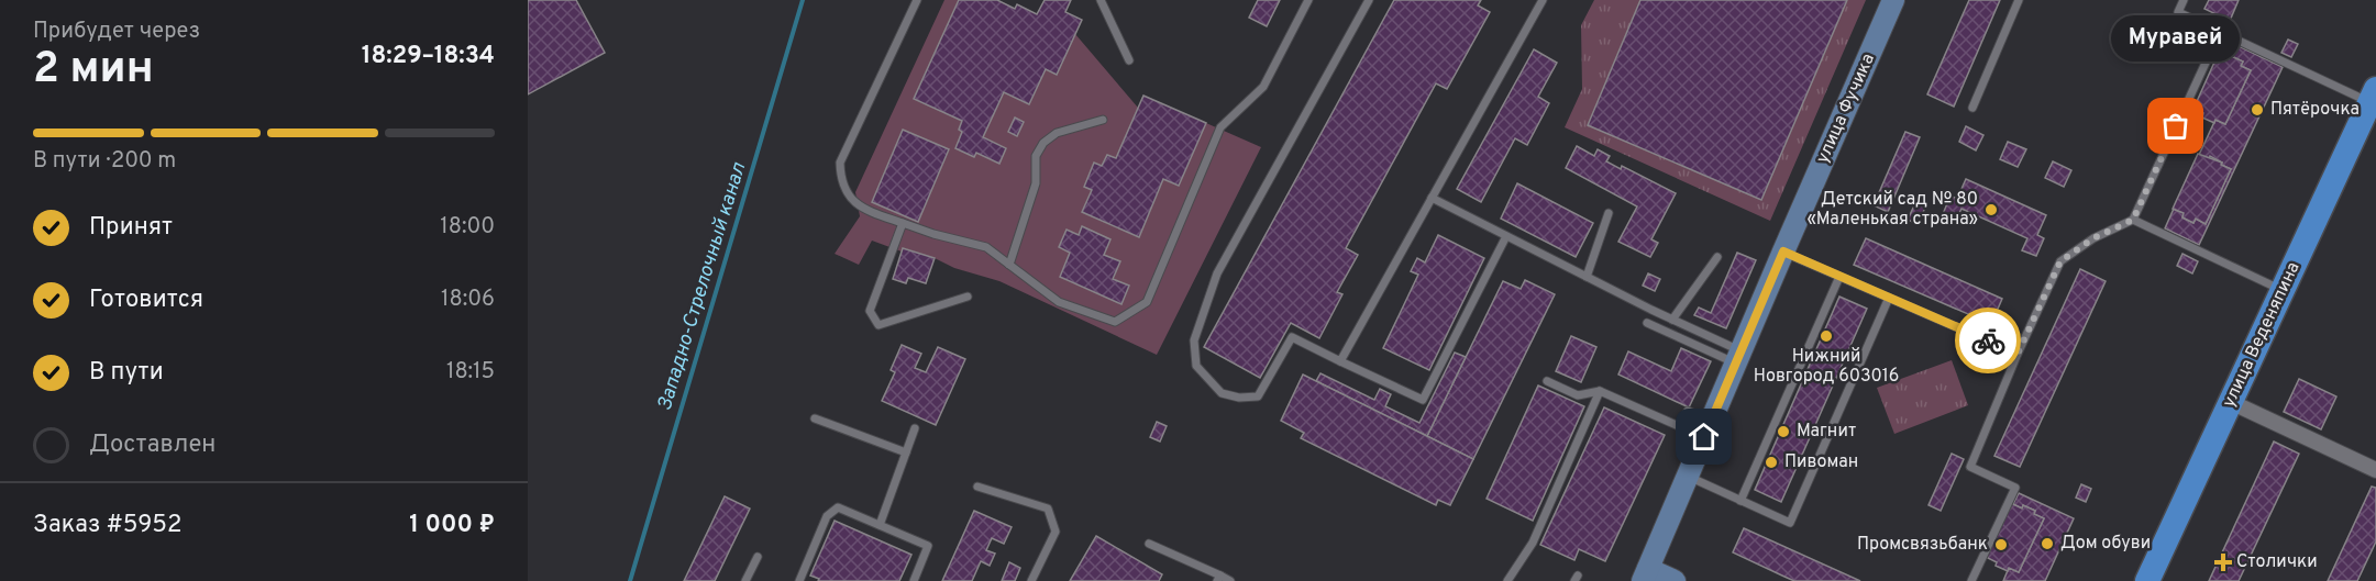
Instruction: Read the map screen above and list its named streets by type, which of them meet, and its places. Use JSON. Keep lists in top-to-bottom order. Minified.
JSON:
{"streets":{"main road":["улица Веденяпина"],"street":["улица Фучика"]},"water":["Западно-Стрелочный канал"],"places":{"other":["Пятёрочка","Муравей","Детский сад № 80 «Маленькая страна»","Нижний Новгород 603016","Магнит","Пивоман","Дом обуви","Промсвязьбанк"],"health":["Столички"]},"page":{"heading":["2 мин","Прибудет через","18:29–18:34"],"panel":["Заказ #5952","1 000 ₽"],"bubble":"Муравей","bar":"В пути · 200 m","list":[["Принят","18:00"],["Готовится","18:06"],["В пути","18:15"],"Доставлен"]}}
